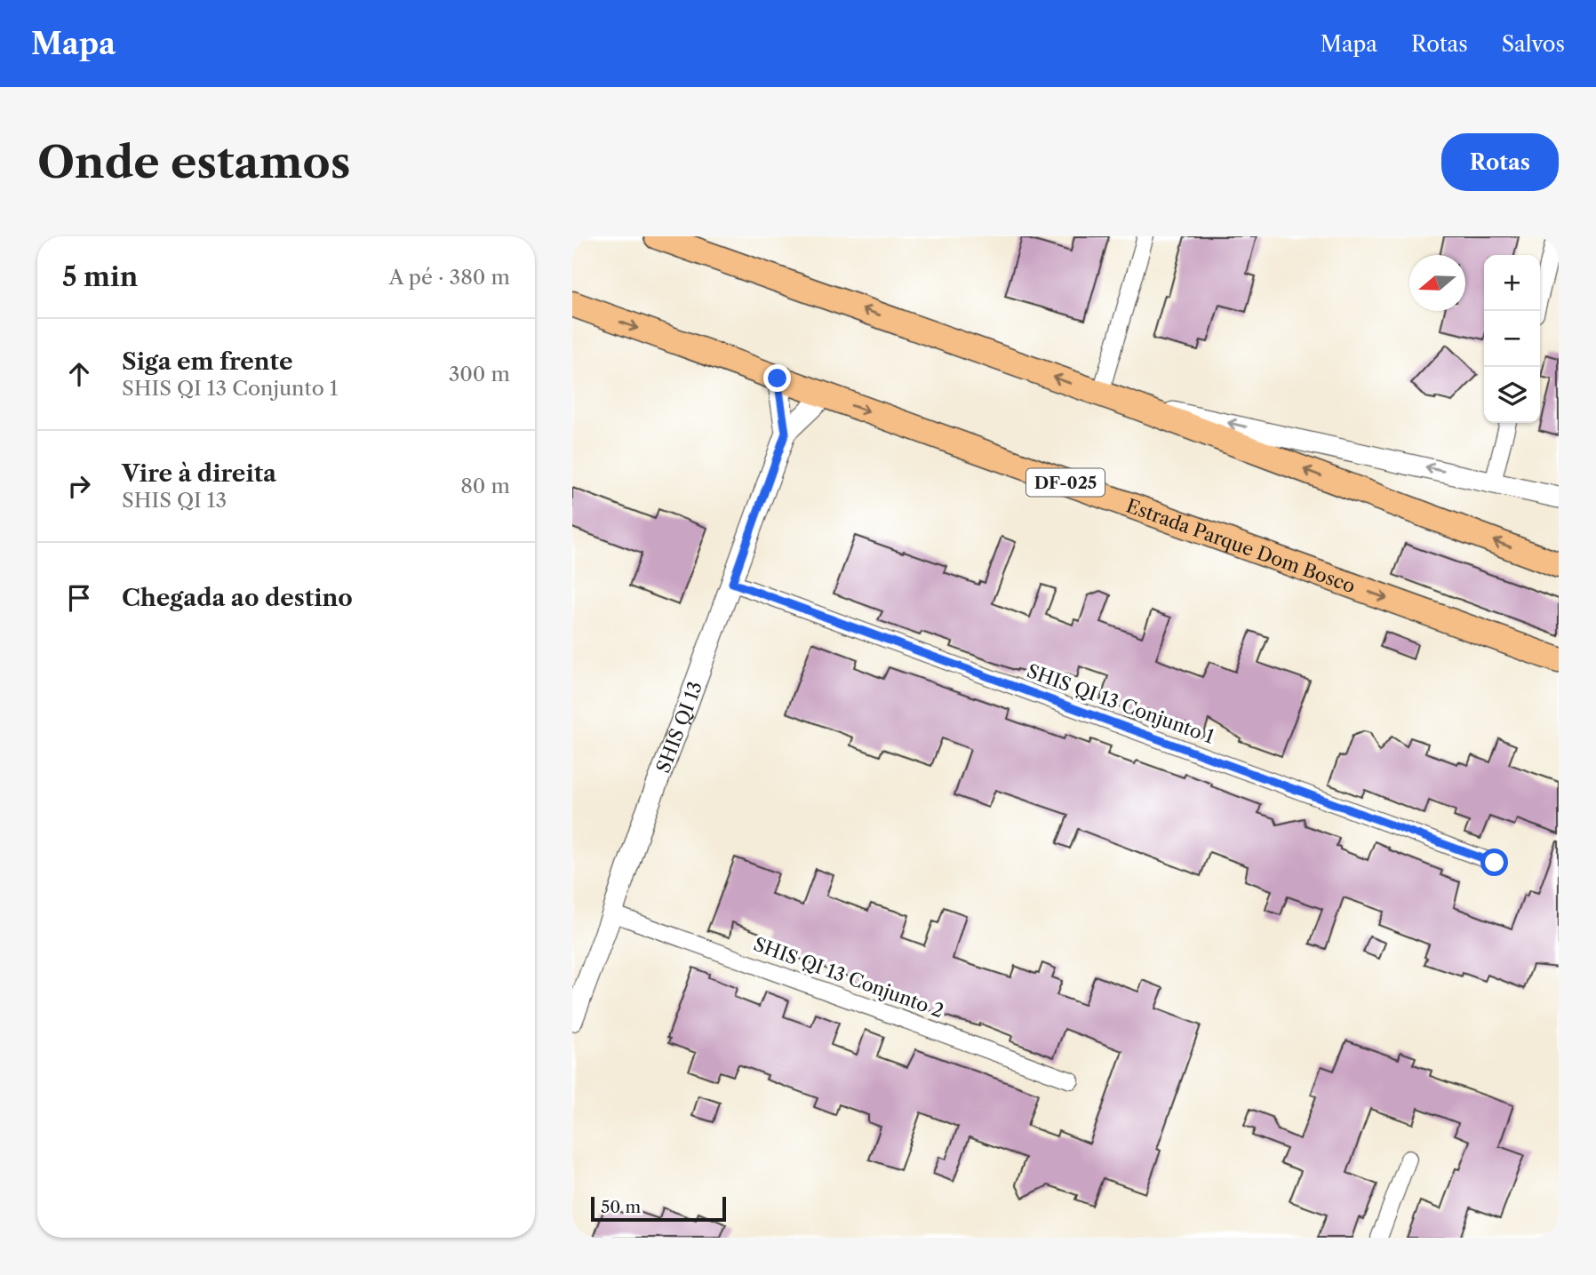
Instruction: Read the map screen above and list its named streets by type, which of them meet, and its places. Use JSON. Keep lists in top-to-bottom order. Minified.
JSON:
{"streets":{"main road":["DF-025","Estrada Parque Dom Bosco"],"street":["SHIS QI 13 Conjunto 1","SHIS QI 13","SHIS QI 13 Conjunto 2"]},"crossings":[["Estrada Parque Dom Bosco","SHIS QI 13"],["SHIS QI 13 Conjunto 1","SHIS QI 13"],["SHIS QI 13","SHIS QI 13 Conjunto 2"]],"scale_bar":"50 m","north":"left","page":{"header":"Mapa","nav":["Mapa","Rotas","Salvos"],"buttons":"Rotas","title":"Onde estamos","heading":["5 min","A pé · 380 m"],"map_buttons":["+","−"],"list":[["Siga em frente","SHIS QI 13 Conjunto 1","300 m"],["Vire à direita","SHIS QI 13","80 m"],"Chegada ao destino"],"scale":"50 m"}}
